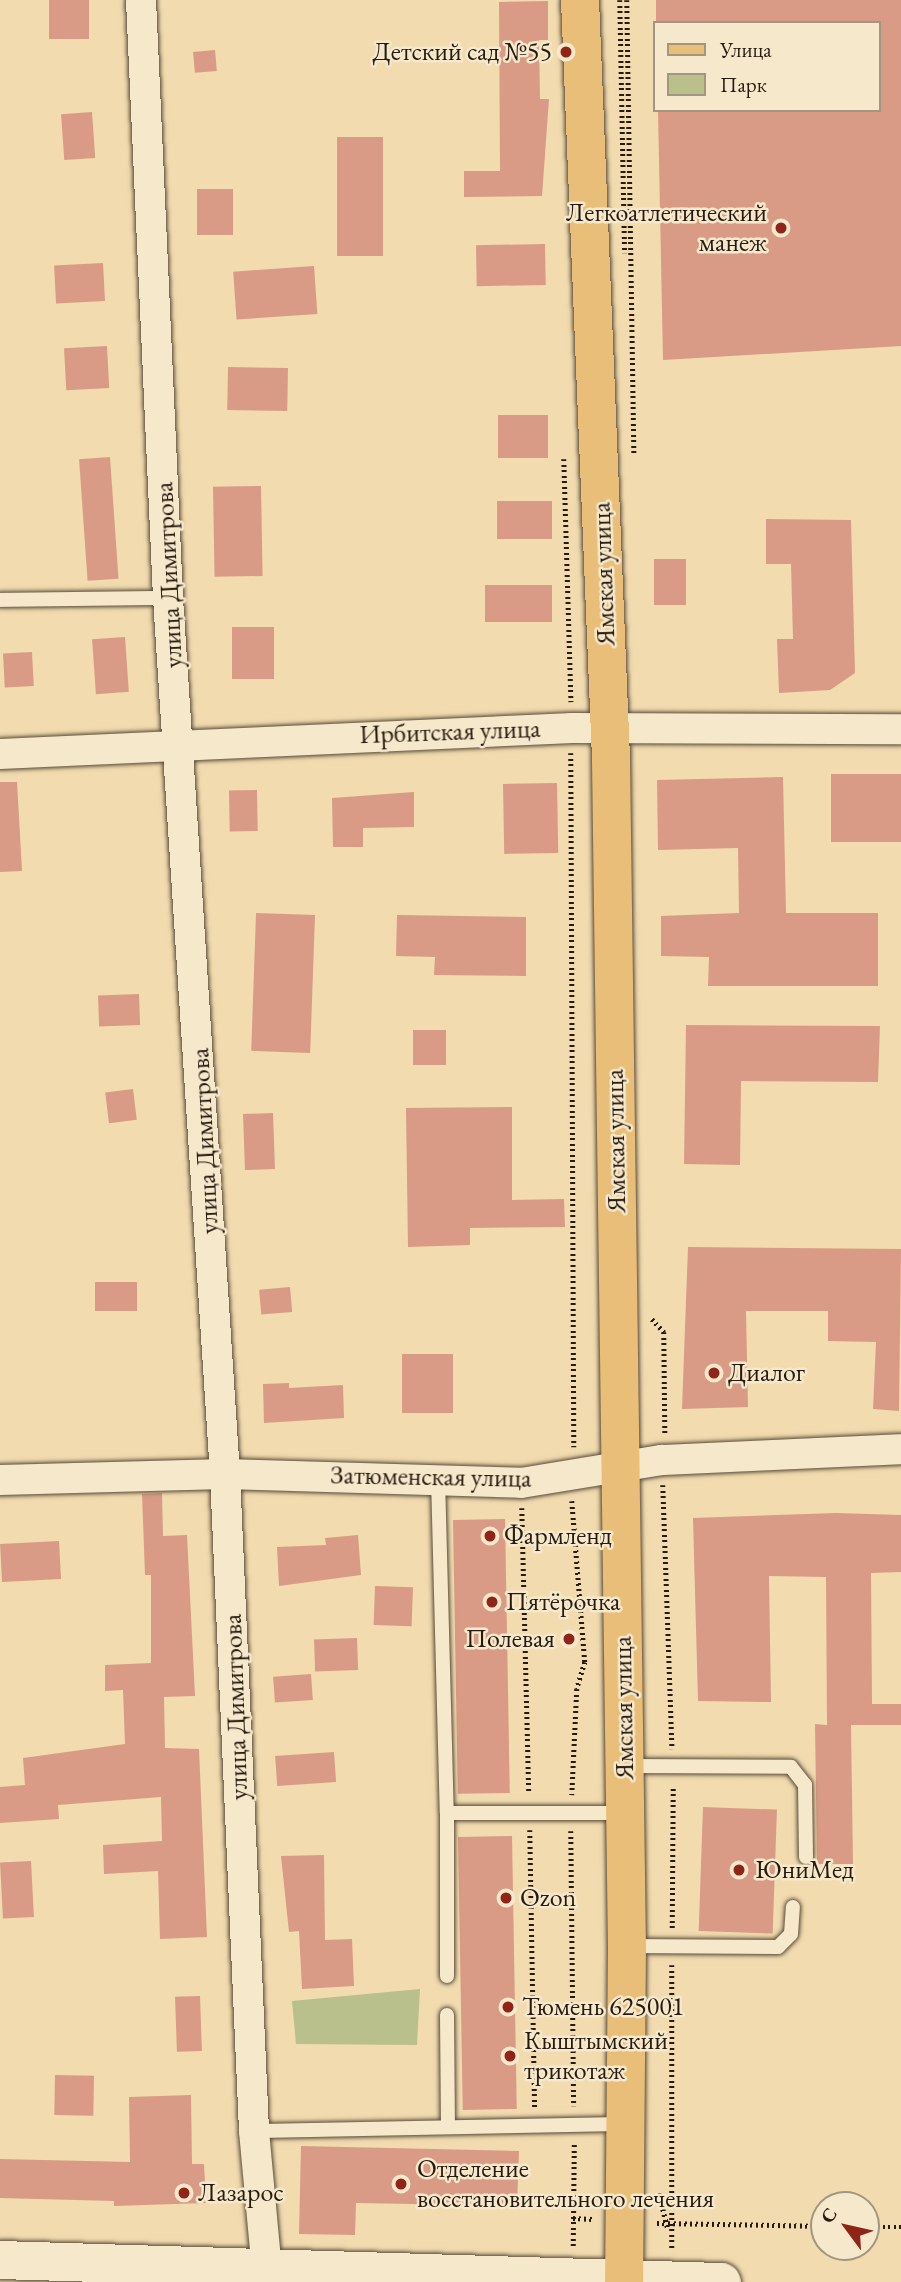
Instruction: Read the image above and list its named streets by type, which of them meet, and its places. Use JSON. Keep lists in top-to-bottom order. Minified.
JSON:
{"streets":{"main road":["Ямская улица"],"street":["улица Димитрова","Ирбитская улица","Затюменская улица"]},"crossings":[["Ямская улица","Ирбитская улица"],["Ямская улица","Затюменская улица"],["улица Димитрова","Ирбитская улица"],["улица Димитрова","Затюменская улица"]],"places":["Детский сад №55","Легкоатлетический манеж","Диалог","Фармленд","Пятёрочка","Полевая","ЮниМед","Ozon","Тюмень 625001","Кыштымский трикотаж","Отделение восстановительного лечения","Лазарос"],"legend":["Улица","Парк"],"north":"top left"}
